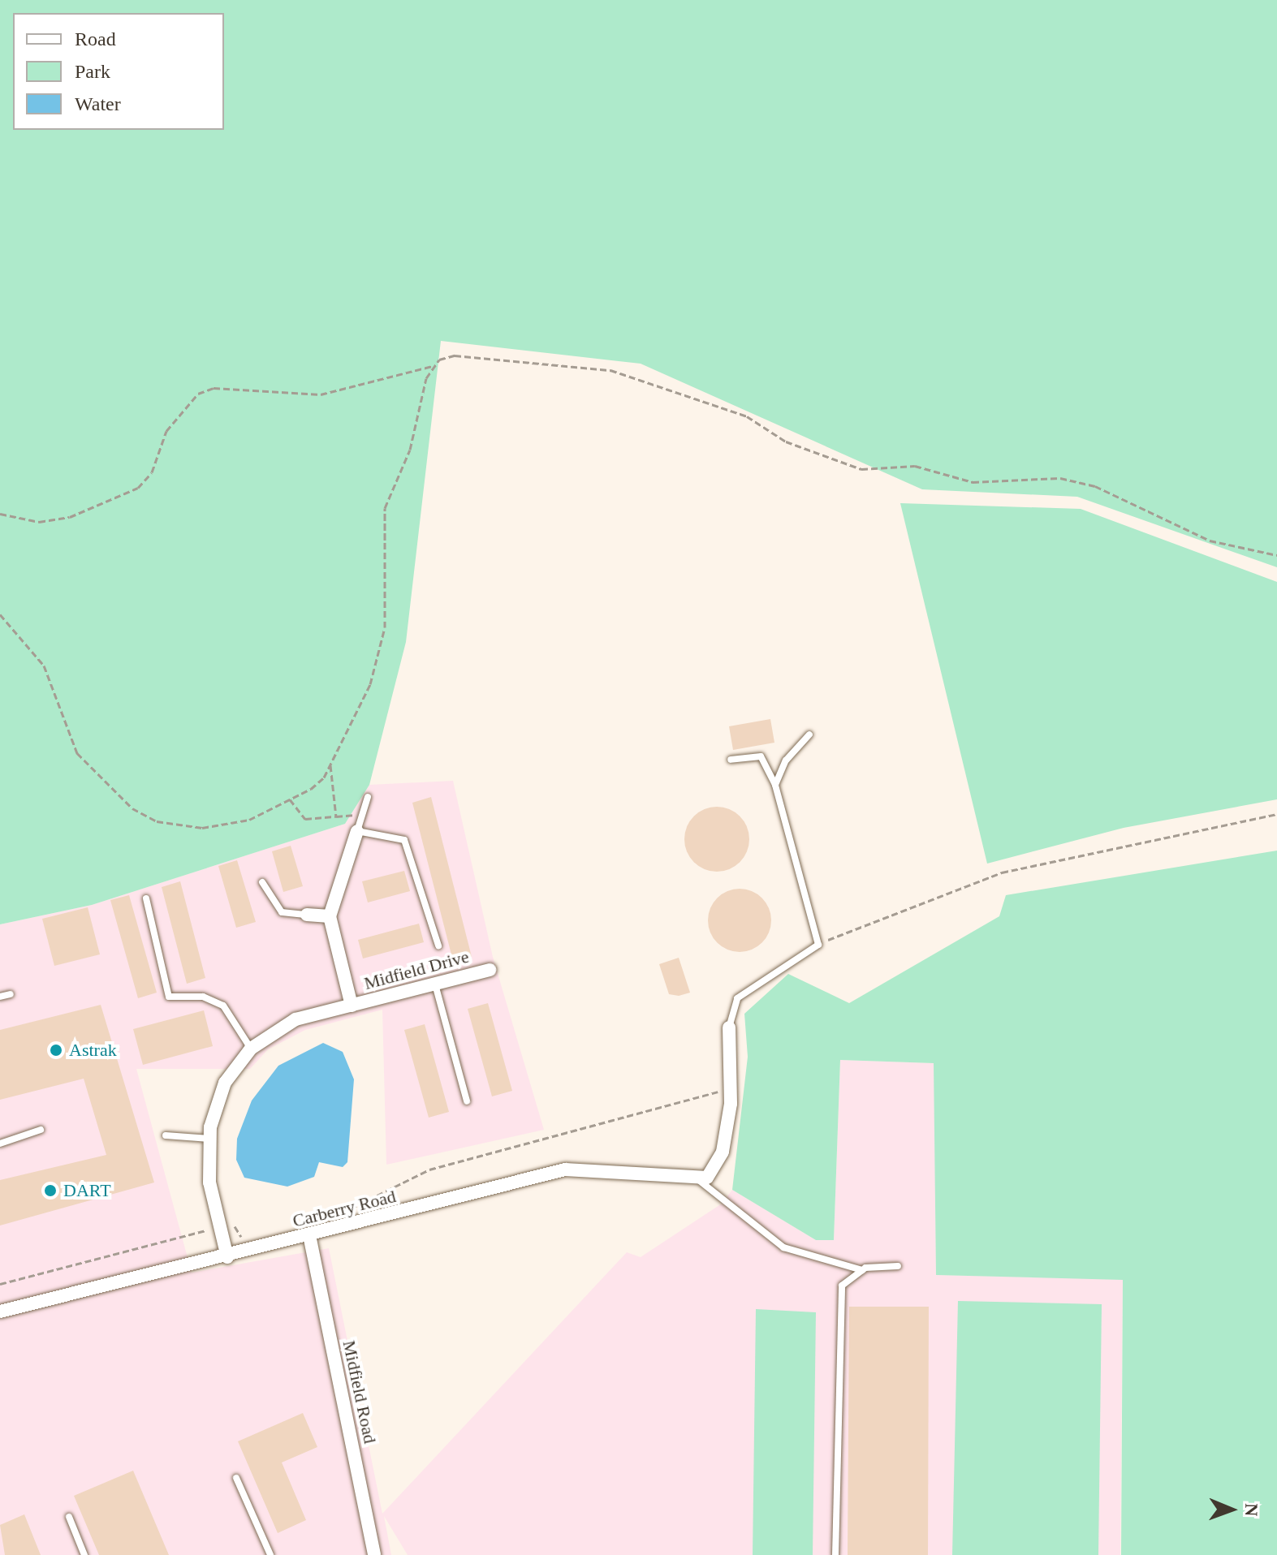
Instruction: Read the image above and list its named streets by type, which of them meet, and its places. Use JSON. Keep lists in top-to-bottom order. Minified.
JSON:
{"streets":{"street":["Midfield Drive","Carberry Road","Midfield Road"]},"crossings":[["Midfield Drive","Carberry Road"],["Carberry Road","Midfield Road"]],"places":["Astrak","DART"],"legend":["Road","Park","Water"],"north":"right"}
